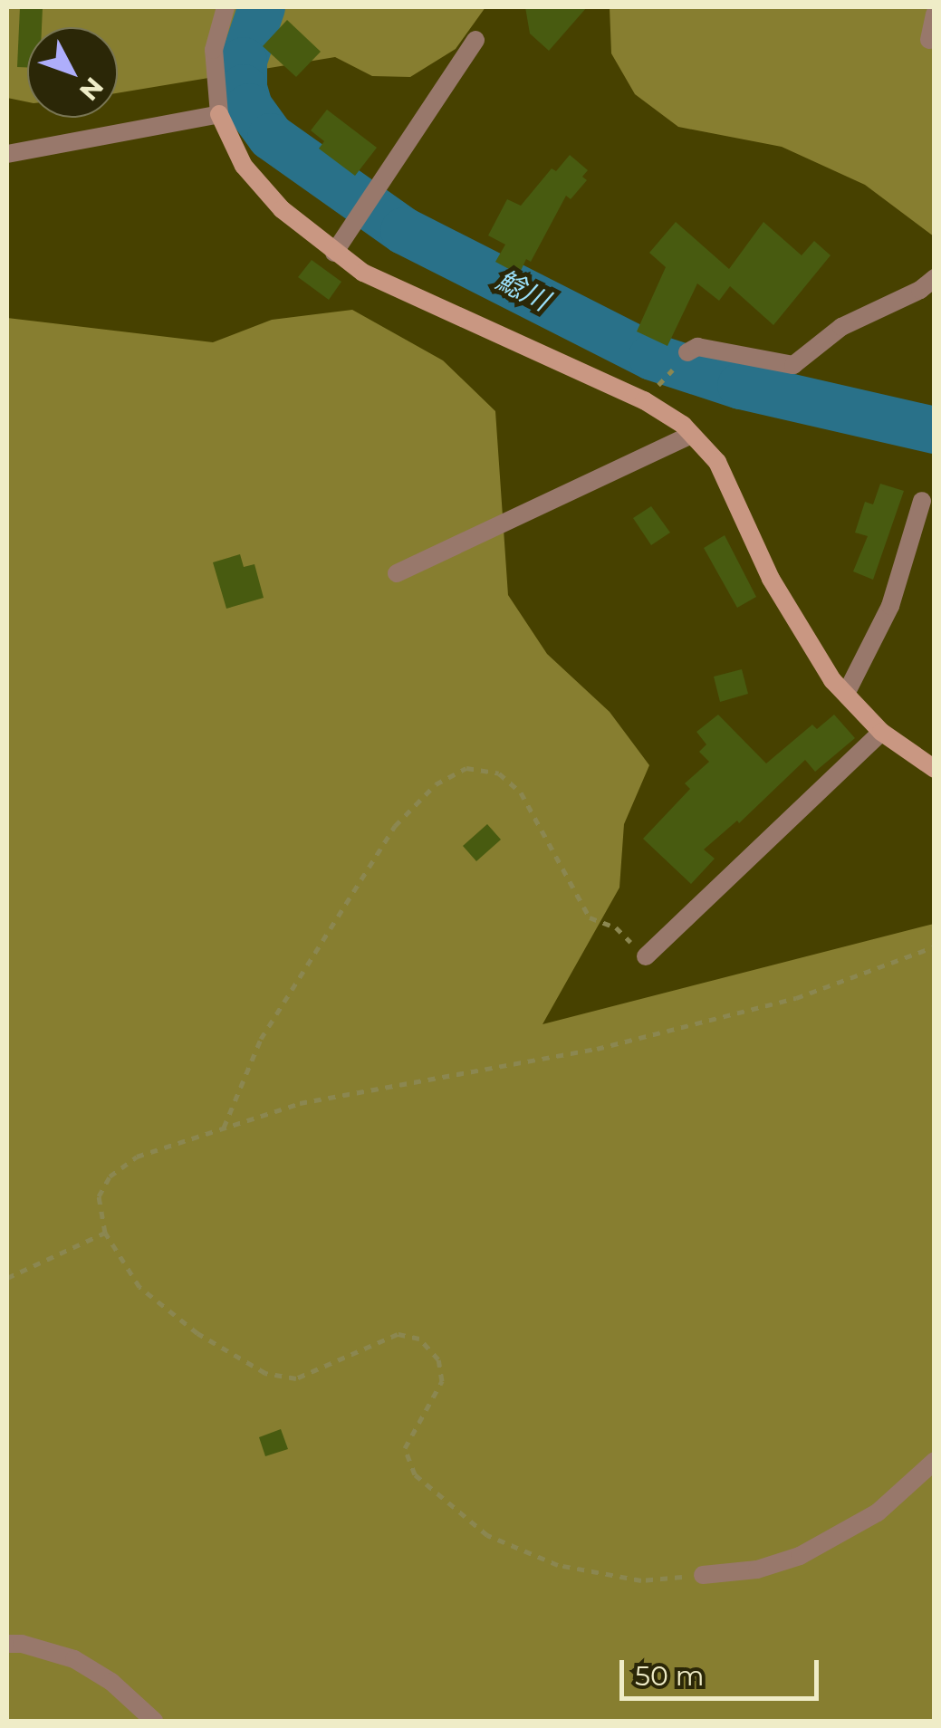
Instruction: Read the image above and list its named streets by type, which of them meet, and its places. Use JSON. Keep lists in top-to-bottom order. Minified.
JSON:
{"water":["鯰川"],"scale_bar":"50 m","north":"bottom right"}
